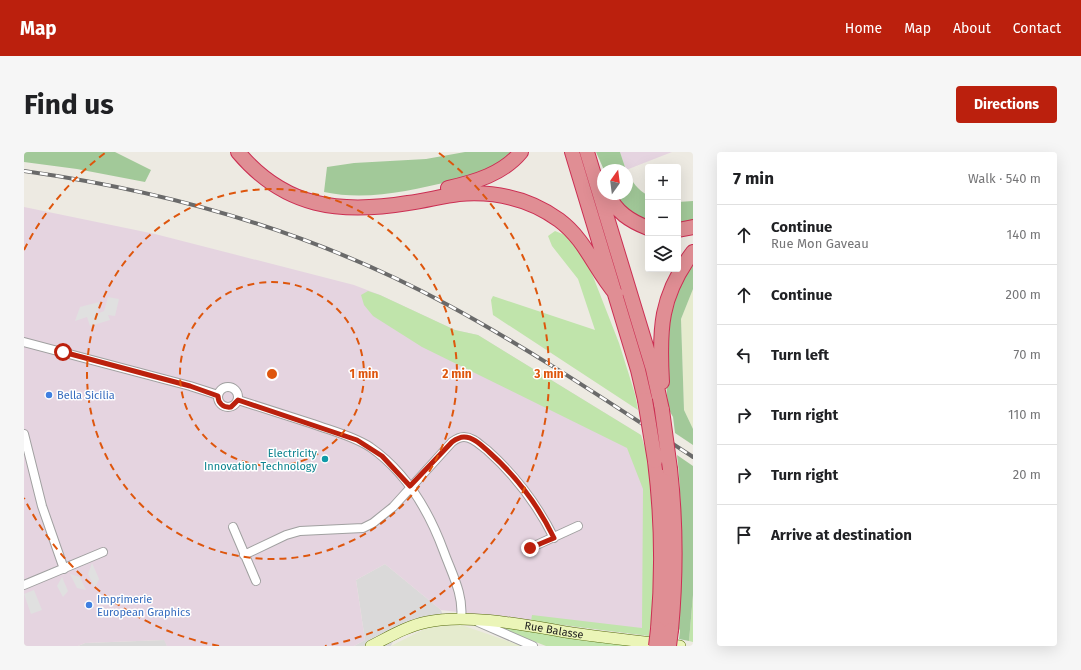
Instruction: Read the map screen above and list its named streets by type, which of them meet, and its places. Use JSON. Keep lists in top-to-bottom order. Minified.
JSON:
{"streets":{"street":["Rue Balasse"]},"places":["Bella Sicilia","Electricity Innovation Technology","Imprimerie European Graphics"],"north":"top","page":{"header":"Map","nav":["Home","Map","About","Contact"],"buttons":"Directions","title":"Find us","heading":["7 min","Walk · 540 m"],"map_buttons":["+","−"],"list":[["Continue","Rue Mon Gaveau","140 m"],["Continue","200 m"],["Turn left","70 m"],["Turn right","110 m"],["Turn right","20 m"],"Arrive at destination"]},"rings":["1 min","2 min","3 min"]}
